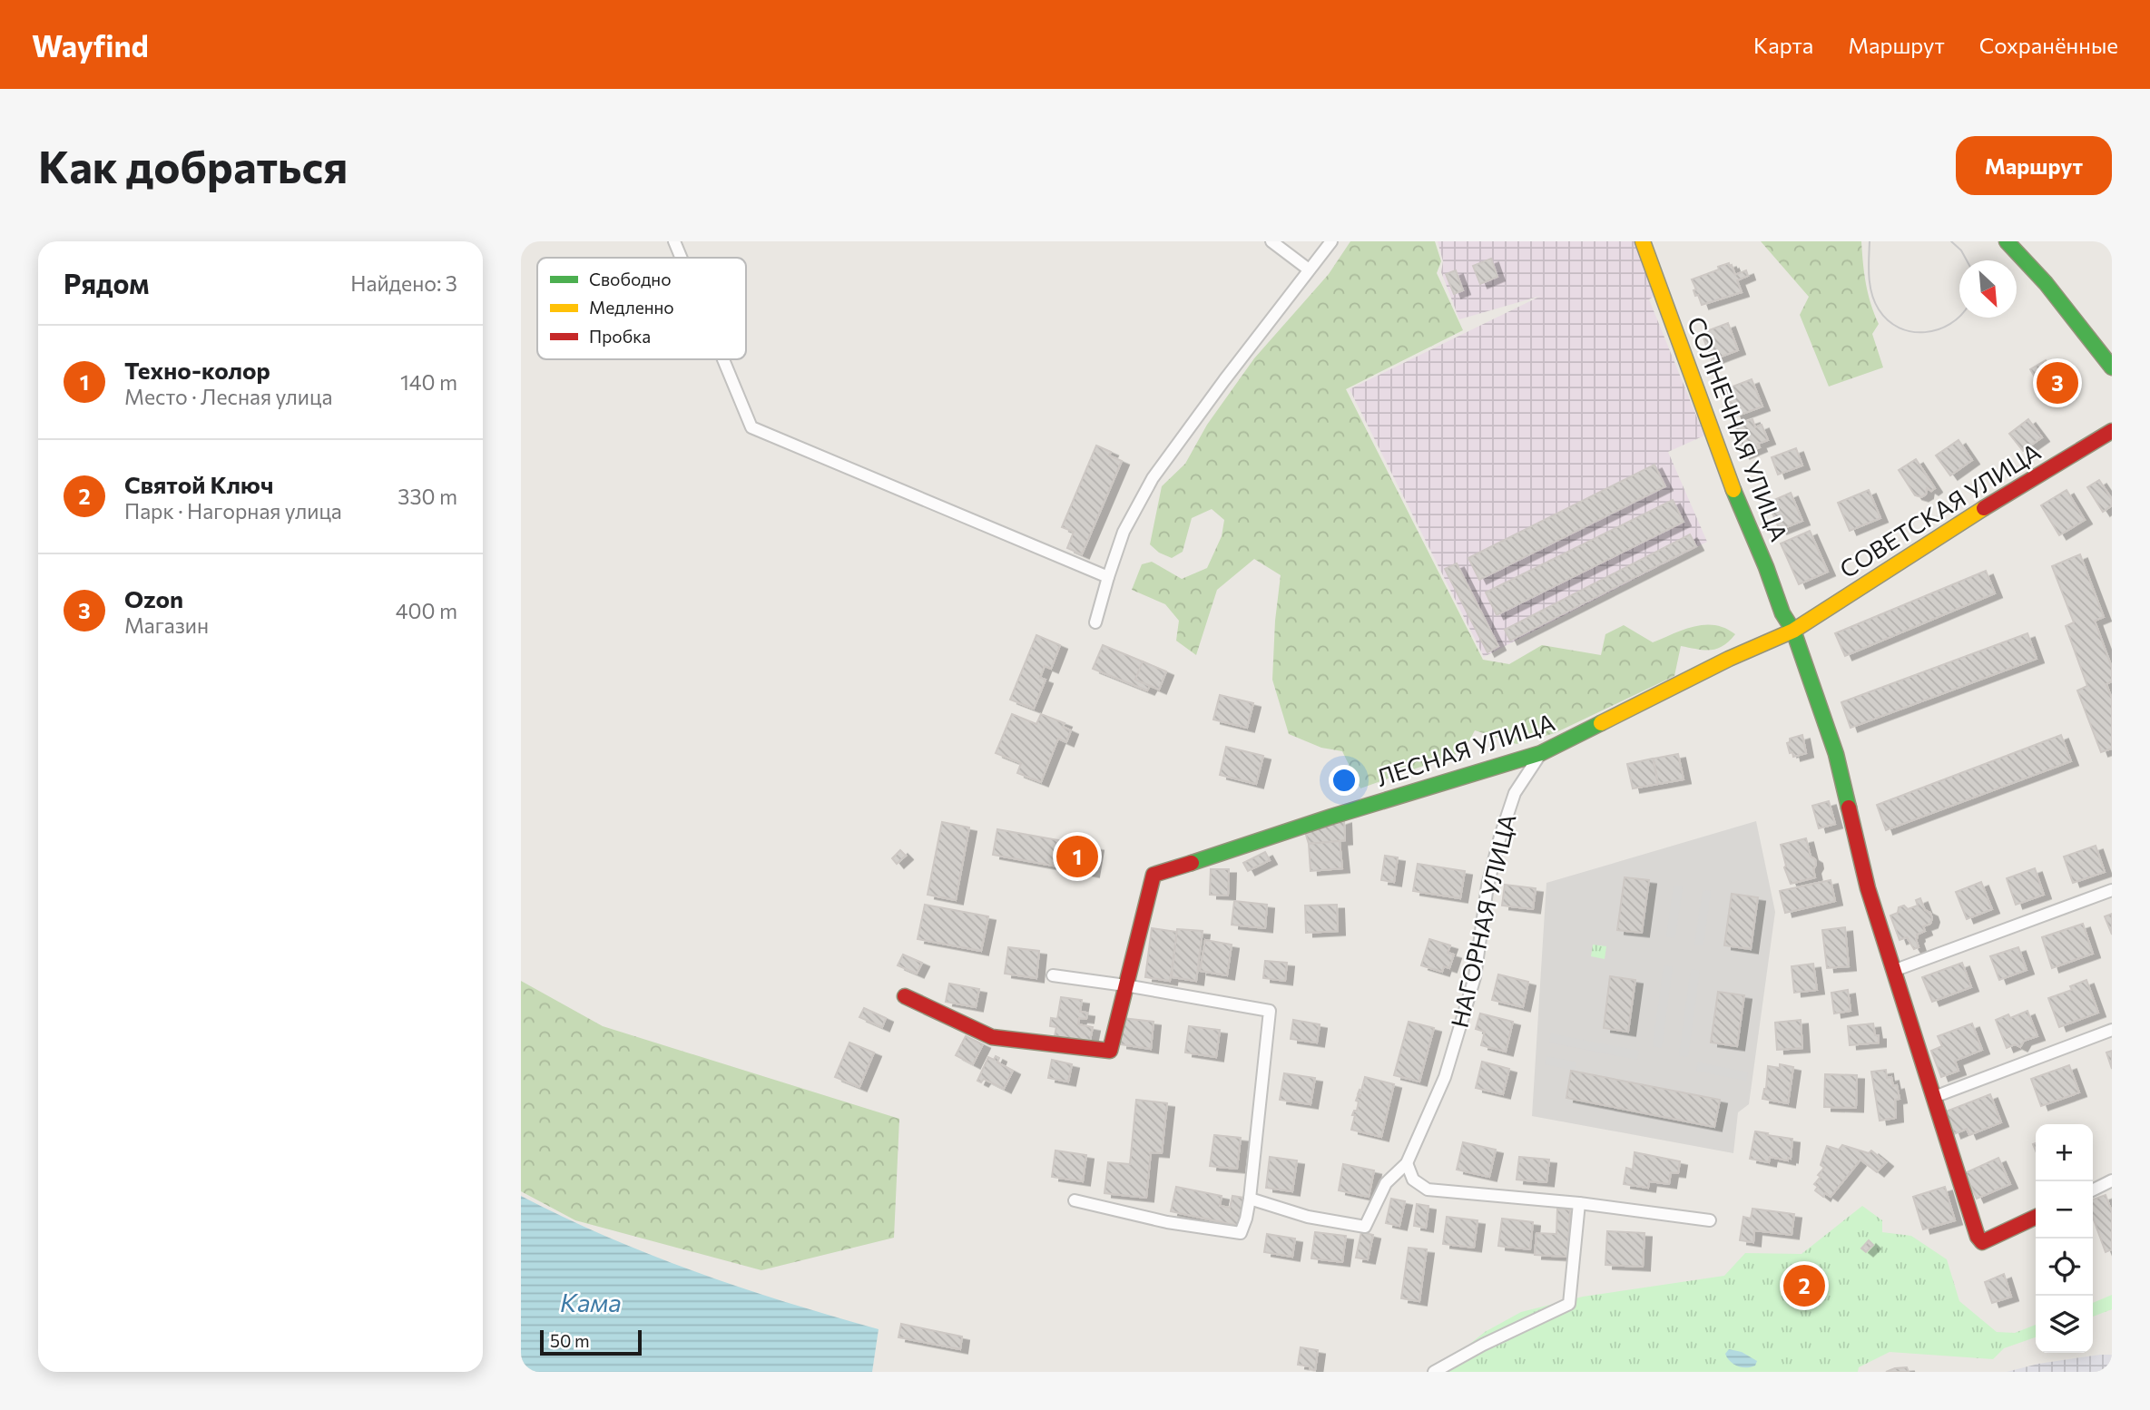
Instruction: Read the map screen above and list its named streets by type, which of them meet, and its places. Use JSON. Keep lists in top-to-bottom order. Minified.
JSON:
{"streets":{"street":["СОЛНЕЧНАЯ УЛИЦА","СОВЕТСКАЯ УЛИЦА","ЛЕСНАЯ УЛИЦА","НАГОРНАЯ УЛИЦА"]},"crossings":[["СОЛНЕЧНАЯ УЛИЦА","СОВЕТСКАЯ УЛИЦА"],["СОЛНЕЧНАЯ УЛИЦА","ЛЕСНАЯ УЛИЦА"],["СОВЕТСКАЯ УЛИЦА","ЛЕСНАЯ УЛИЦА"],["ЛЕСНАЯ УЛИЦА","НАГОРНАЯ УЛИЦА"]],"water":["Кама"],"legend":["Свободно","Медленно","Пробка"],"scale_bar":"50 m","north":"bottom right","page":{"header":"Wayfind","nav":["Карта","Маршрут","Сохранённые"],"buttons":"Маршрут","title":"Как добраться","heading":["Рядом","Найдено: 3"],"list":[{"mark":"1","name":"Техно-колор","note":"Место · Лесная улица","value":"140 m"},{"mark":"2","name":"Святой Ключ","note":"Парк · Нагорная улица","value":"330 m"},{"mark":"3","name":"Ozon","note":"Магазин","value":"400 m"}],"pins":["3","1","2"],"map_buttons":["+","−"],"scale":"50 m"}}
